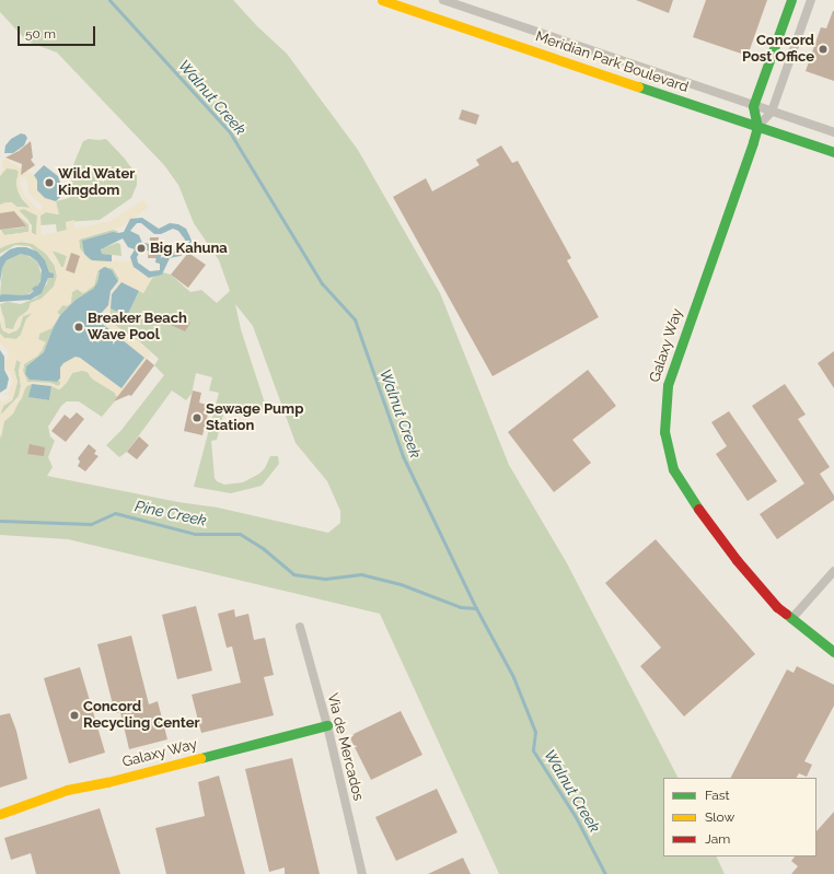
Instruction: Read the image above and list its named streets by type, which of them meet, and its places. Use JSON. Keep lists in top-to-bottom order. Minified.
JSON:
{"streets":{"street":["Meridian Park Boulevard","Galaxy Way","Via de Mercados"]},"crossings":[["Meridian Park Boulevard","Galaxy Way"],["Galaxy Way","Via de Mercados"]],"water":["Walnut Creek","Pine Creek"],"places":["Concord Post Office","Wild Water Kingdom","Big Kahuna","Breaker Beach Wave Pool","Sewage Pump Station","Concord Recycling Center"],"legend":["Fast","Slow","Jam"],"scale_bar":"50 m"}
